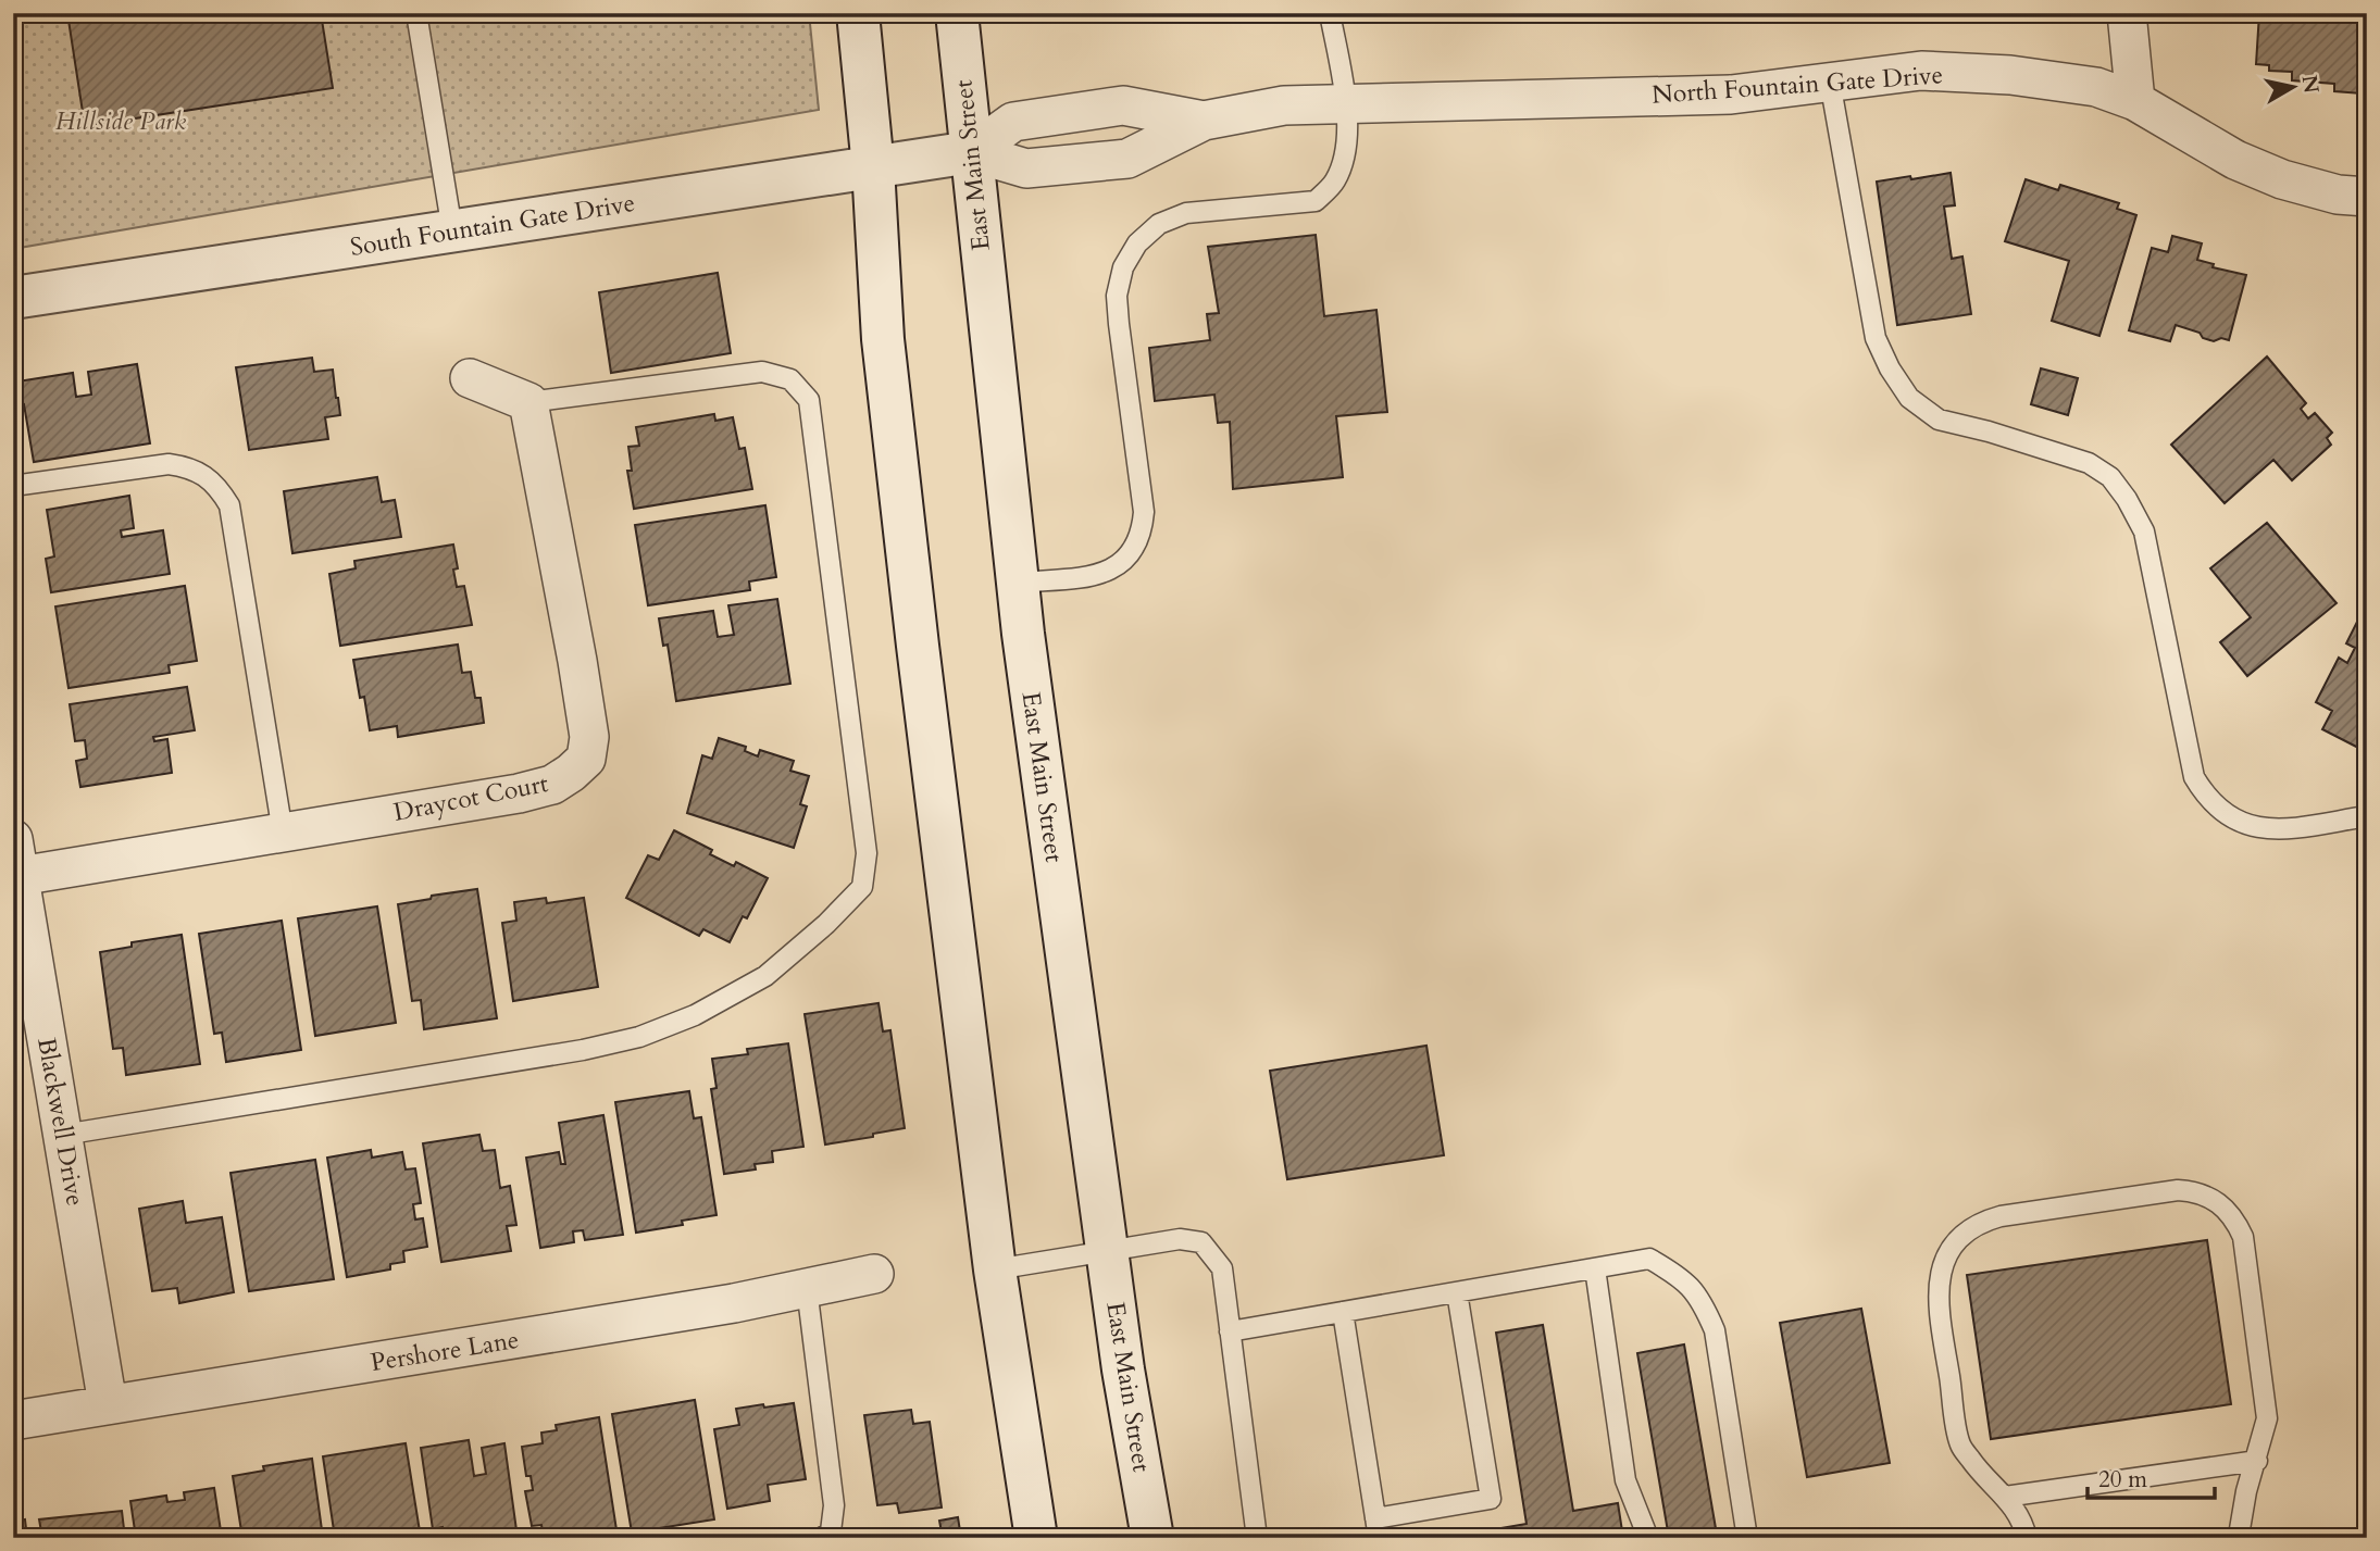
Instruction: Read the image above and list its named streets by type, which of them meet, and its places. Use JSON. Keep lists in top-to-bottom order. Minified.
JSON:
{"streets":{"main road":["East Main Street","South Fountain Gate Drive"],"street":["North Fountain Gate Drive","Draycot Court","Blackwell Drive","Pershore Lane"]},"crossings":[["North Fountain Gate Drive","East Main Street"],["North Fountain Gate Drive","South Fountain Gate Drive"],["East Main Street","South Fountain Gate Drive"],["Draycot Court","Blackwell Drive"],["Blackwell Drive","Pershore Lane"]],"parks":["Hillside Park"],"scale_bar":"20 m","north":"right"}
